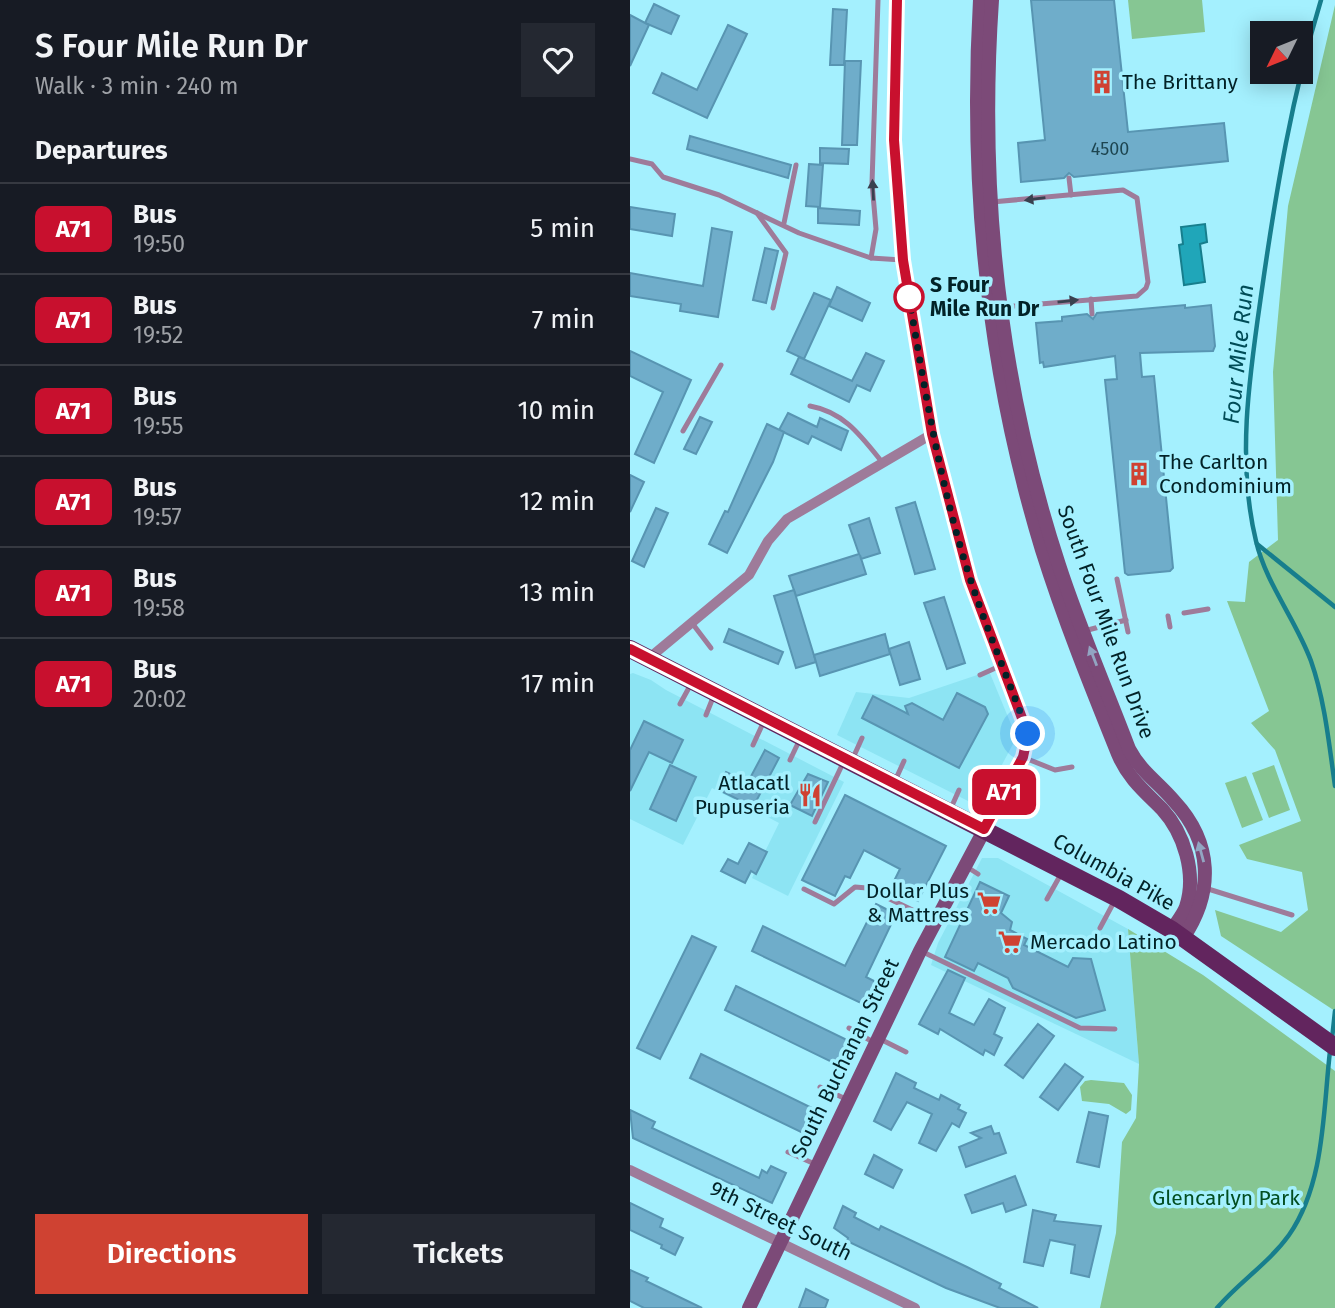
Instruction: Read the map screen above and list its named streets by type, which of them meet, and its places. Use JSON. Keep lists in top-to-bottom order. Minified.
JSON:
{"streets":{"main road":["South Four Mile Run Drive","Columbia Pike","South Buchanan Street"],"street":["9th Street South"]},"crossings":[["South Four Mile Run Drive","Columbia Pike"],["Columbia Pike","South Buchanan Street"],["South Buchanan Street","9th Street South"]],"water":["Four Mile Run"],"parks":["Glencarlyn Park"],"places":{"building":["The Brittany","The Carlton Condominium"],"other":["S Four Mile Run Dr"],"restaurant":["Atlacatl Pupuseria"],"supermarket":["Dollar Plus & Mattress","Mercado Latino"]},"lines":["bus line A71"],"house_numbers":["4500"],"north":"bottom left","page":{"heading":[["S Four Mile Run Dr","Walk · 3 min · 240 m"],"Departures"],"on_map":"A71","list":[{"mark":"A71","name":"Bus","note":"19:50","value":"5 min"},{"mark":"A71","name":"Bus","note":"19:52","value":"7 min"},{"mark":"A71","name":"Bus","note":"19:55","value":"10 min"},{"mark":"A71","name":"Bus","note":"19:57","value":"12 min"},{"mark":"A71","name":"Bus","note":"19:58","value":"13 min"},{"mark":"A71","name":"Bus","note":"20:02","value":"17 min"}],"buttons":["Directions","Tickets"]}}
